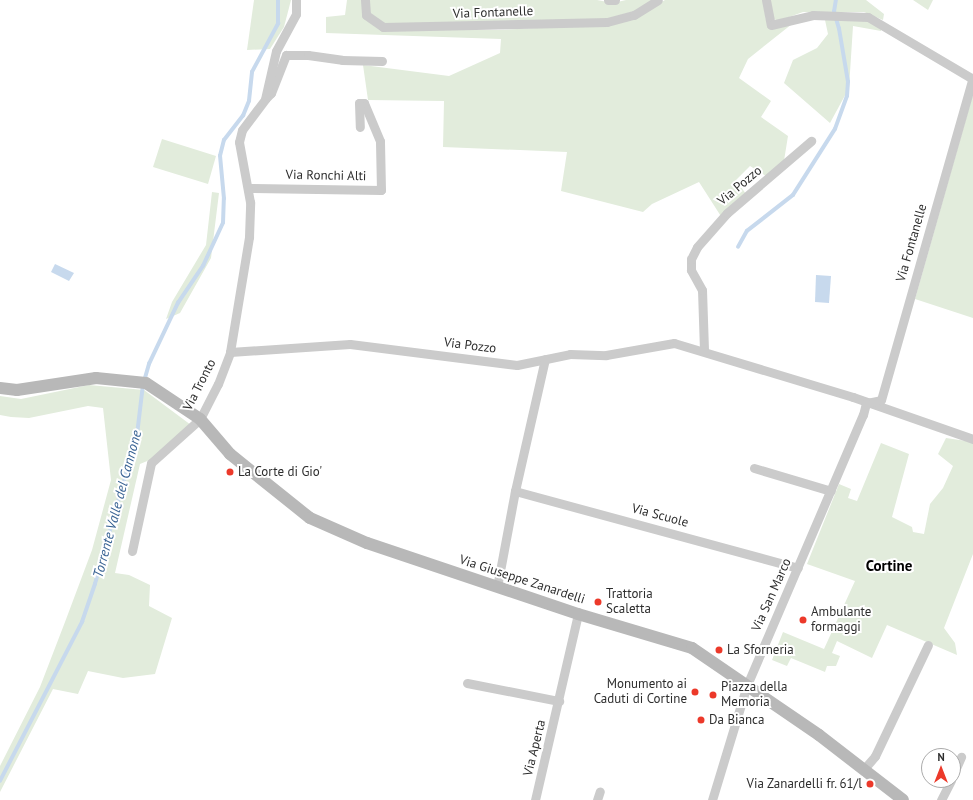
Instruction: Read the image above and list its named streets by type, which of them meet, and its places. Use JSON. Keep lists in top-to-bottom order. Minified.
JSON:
{"streets":{"street":["Via Fontanelle","Via Ronchi Alti","Via Pozzo","Via Tronto","Via Scuole","Via Giuseppe Zanardelli","Via San Marco","Via Aperta"]},"crossings":[["Via Fontanelle","Via Pozzo"],["Via Fontanelle","Via San Marco"],["Via Pozzo","Via Tronto"],["Via Pozzo","Via San Marco"],["Via Tronto","Via Giuseppe Zanardelli"],["Via Scuole","Via San Marco"],["Via Giuseppe Zanardelli","Via San Marco"],["Via Giuseppe Zanardelli","Via Aperta"]],"districts":["Cortine"],"water":["Torrente Valle del Cannone"],"places":["La Corte di Gio'","Trattoria Scaletta","Ambulante formaggi","La Sforneria","Monumento ai Caduti di Cortine","Piazza della Memoria","Da Bianca","Via Zanardelli fr. 61/l"],"north":"top"}
